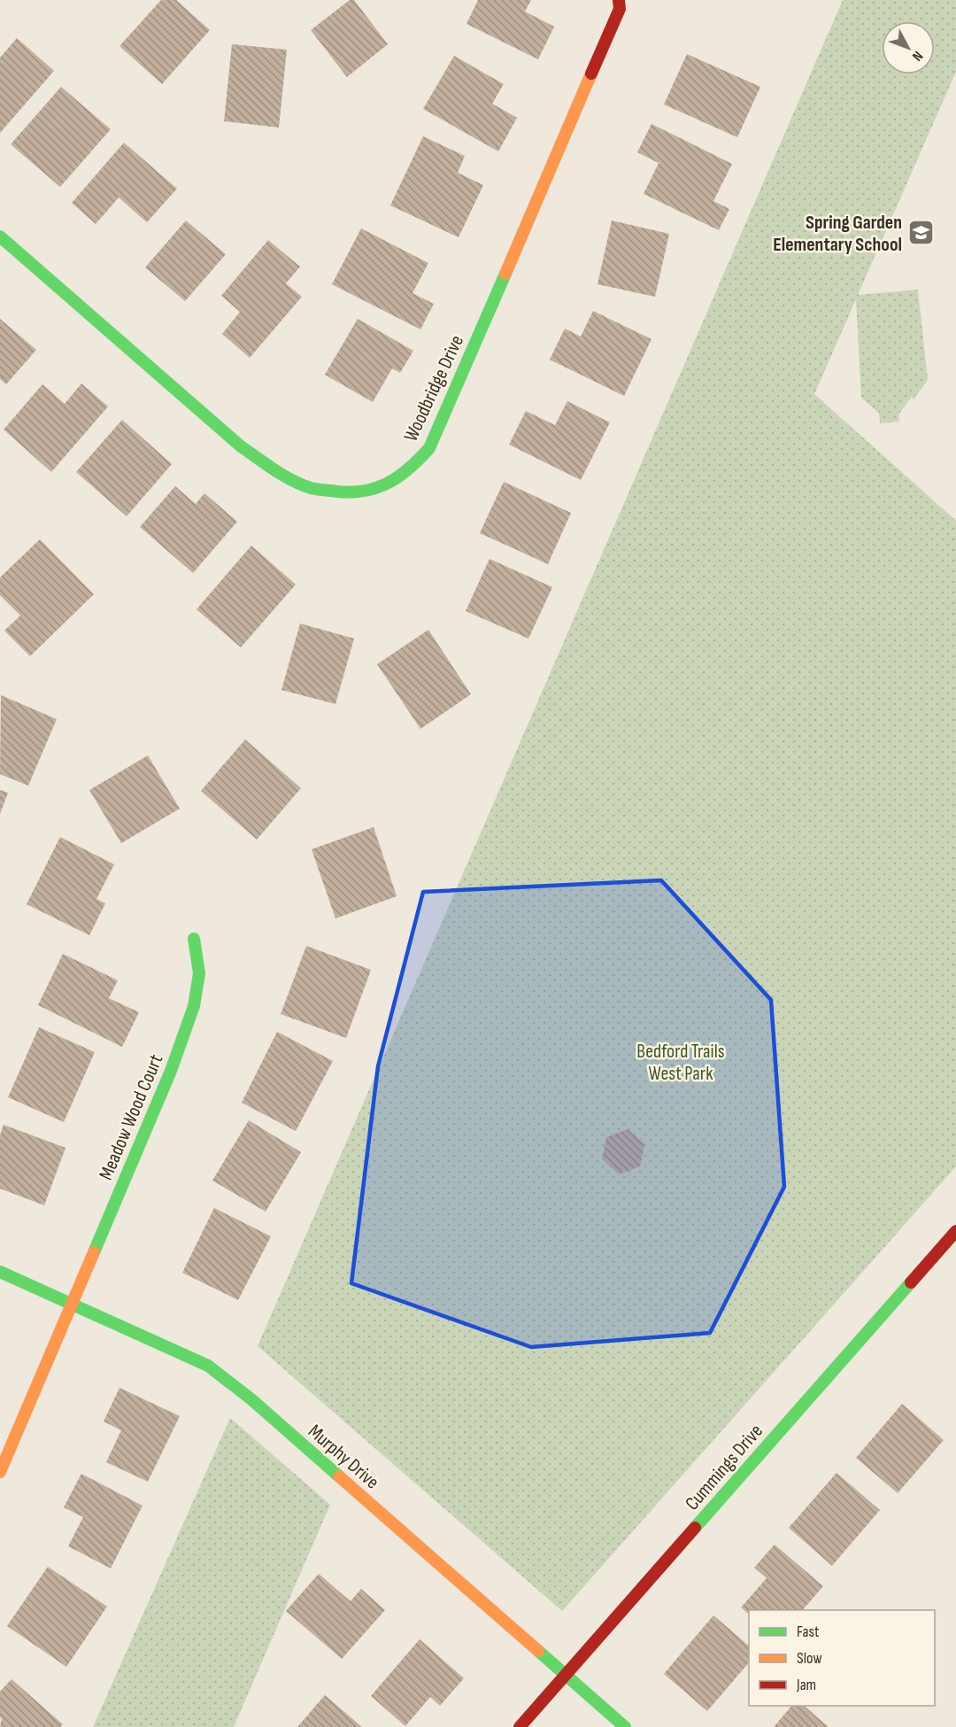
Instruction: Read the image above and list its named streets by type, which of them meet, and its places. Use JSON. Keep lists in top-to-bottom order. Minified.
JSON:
{"streets":{"street":["Woodbridge Drive","Meadow Wood Court","Murphy Drive","Cummings Drive"]},"crossings":[["Meadow Wood Court","Murphy Drive"],["Murphy Drive","Cummings Drive"]],"parks":["Bedford Trails West Park"],"places":{"school or university":["Spring Garden Elementary School"]},"legend":["Fast","Slow","Jam"],"north":"bottom right"}
